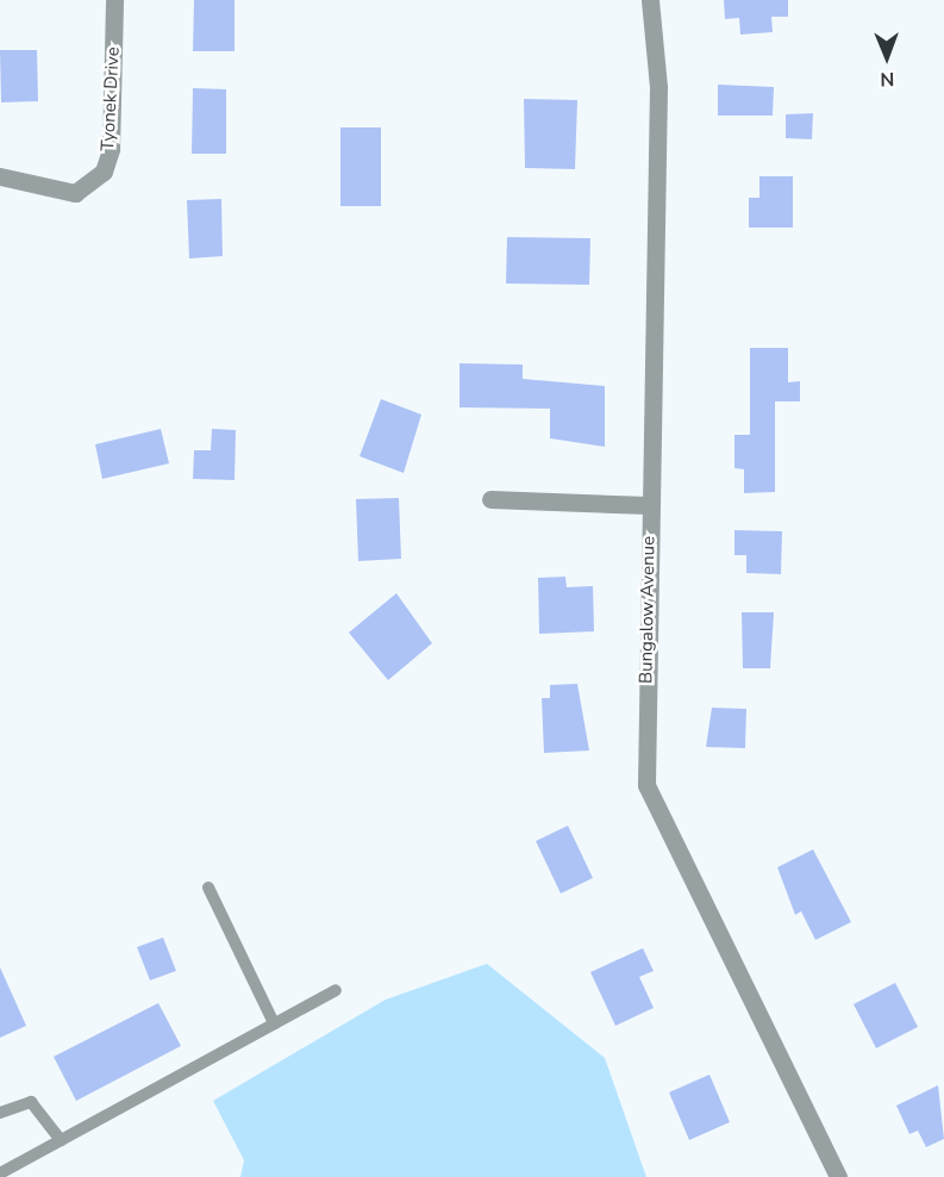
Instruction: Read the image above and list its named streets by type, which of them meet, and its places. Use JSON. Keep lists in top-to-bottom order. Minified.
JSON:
{"streets":{"street":["Tyonek Drive","Bungalow Avenue"]},"north":"bottom"}
